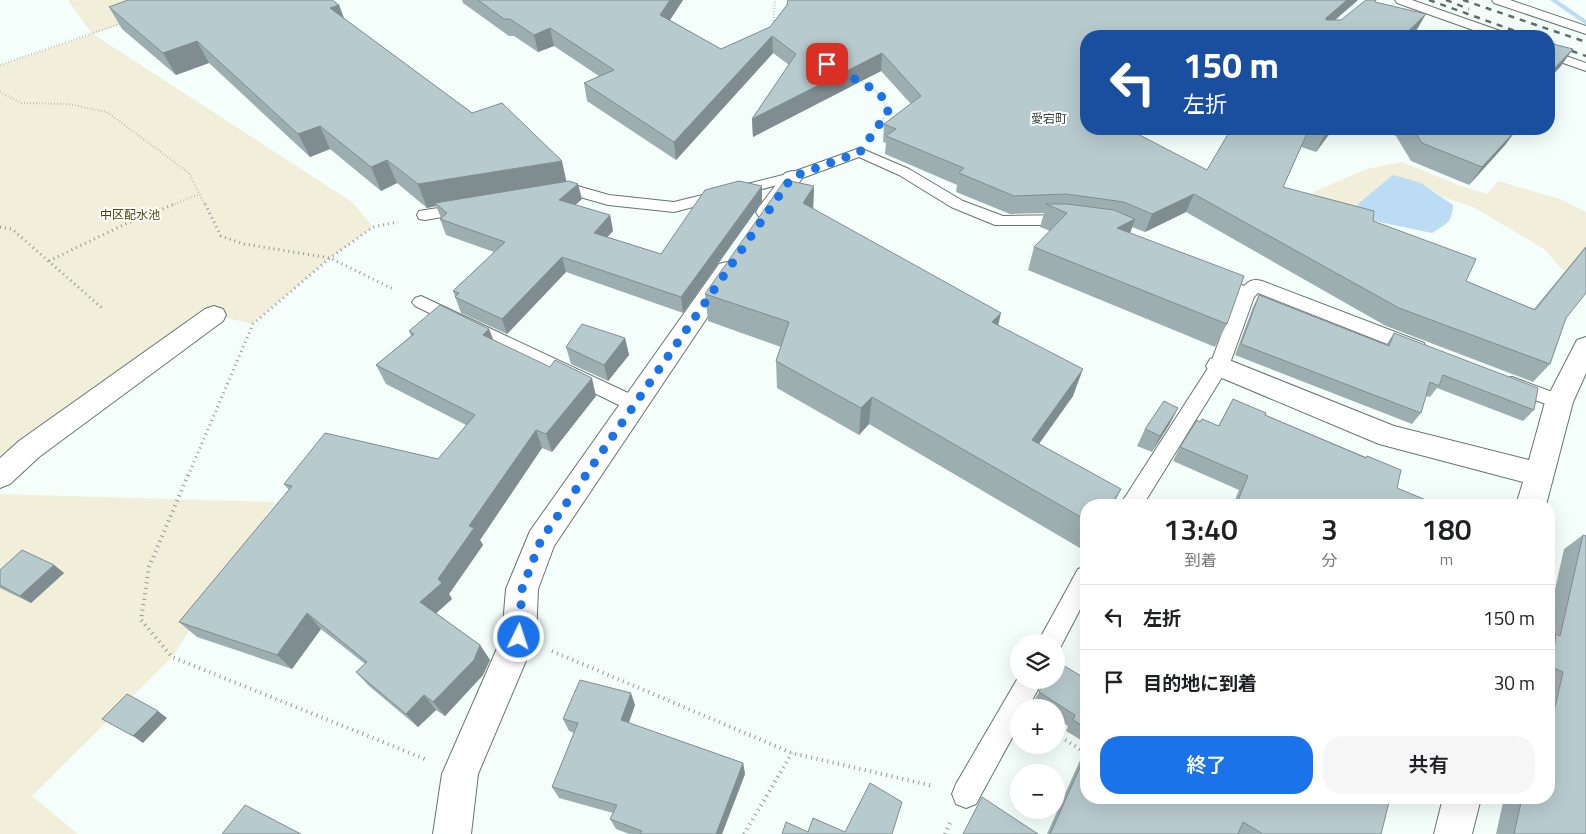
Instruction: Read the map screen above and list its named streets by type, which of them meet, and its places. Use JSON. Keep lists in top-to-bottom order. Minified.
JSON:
{"districts":["愛宕町"],"parks":["中区配水池"],"page":{"turn":["150 m","左折"],"eta":["13:40","到着","3","分","180","m"],"list":[{"name":"左折","value":"150 m"},{"name":"目的地に到着","value":"30 m"}],"map_buttons":["+","−"],"buttons":["終了","共有"]}}
